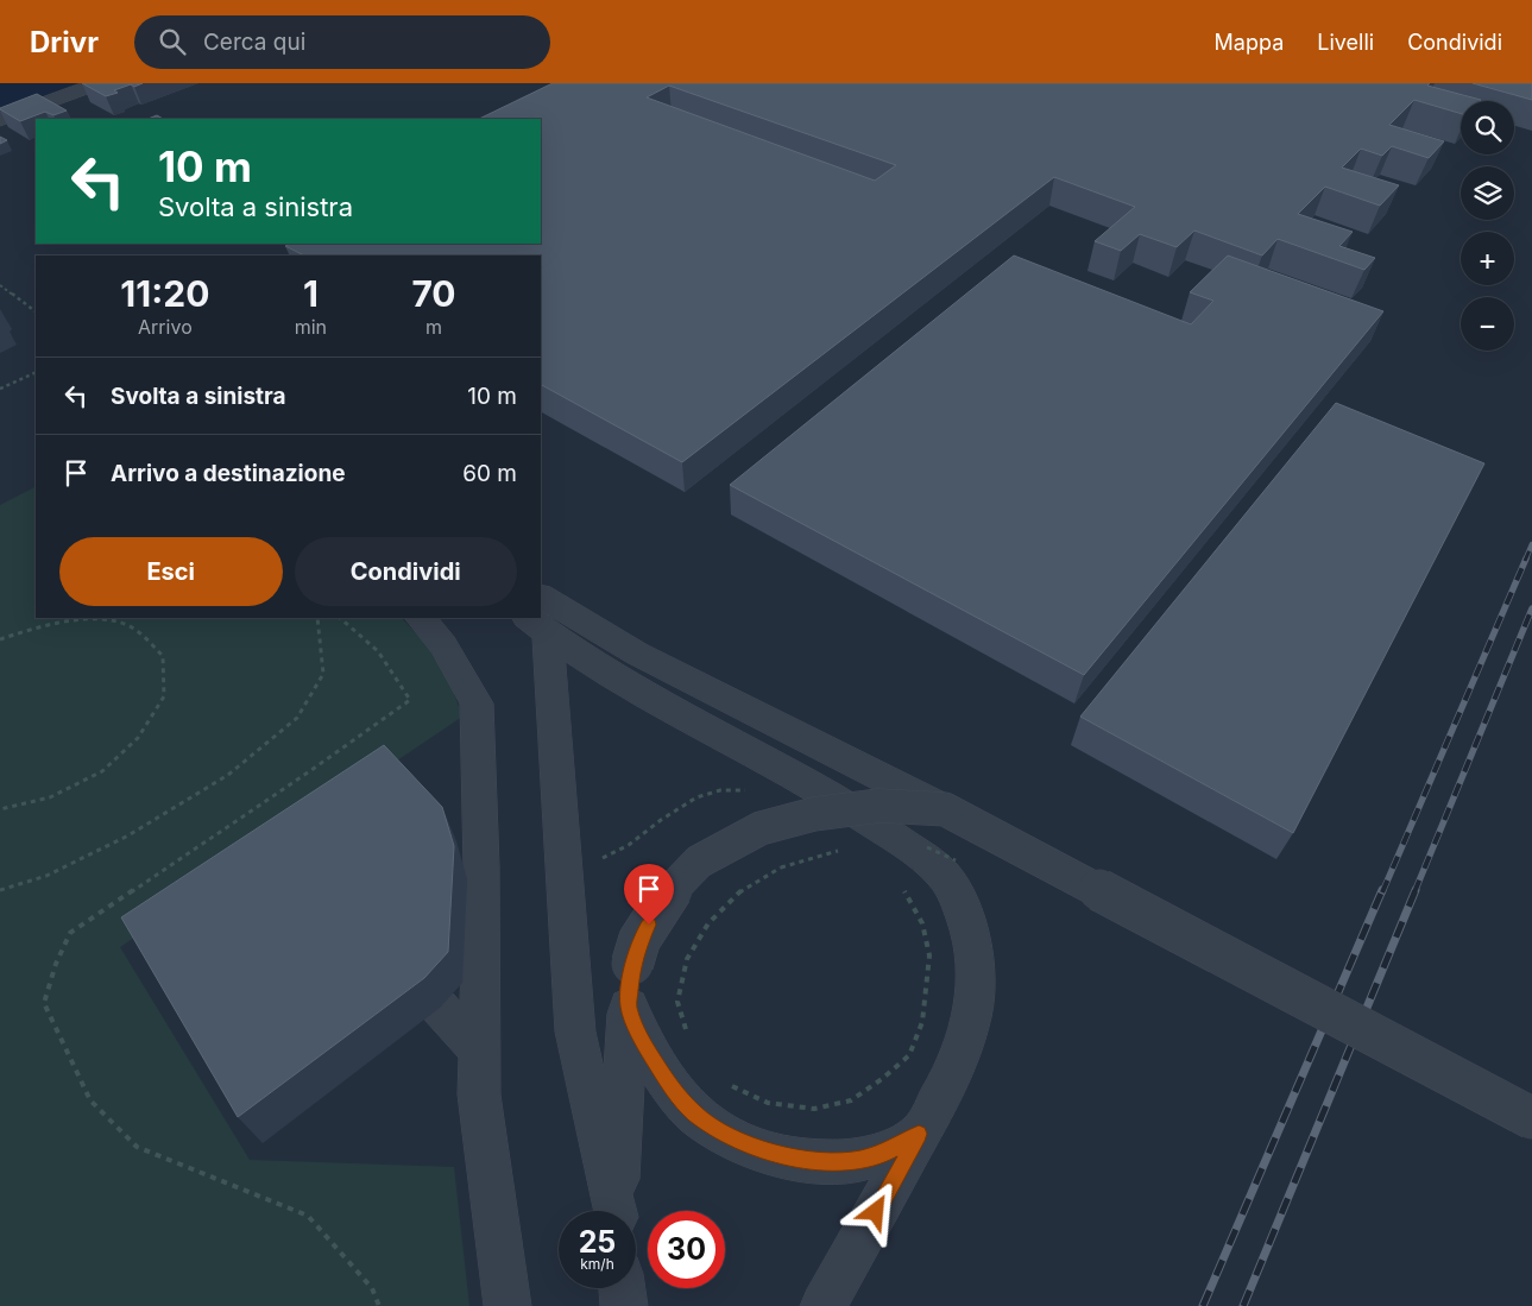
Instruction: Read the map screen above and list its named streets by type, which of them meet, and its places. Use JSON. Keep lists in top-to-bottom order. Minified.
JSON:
{"page":{"header":"Drivr","search":"Cerca qui","nav":["Mappa","Livelli","Condividi"],"map_buttons":["+","−"],"turn":["10 m","Svolta a sinistra"],"eta":["11:20","Arrivo","1","min","70","m"],"list":[{"name":"Svolta a sinistra","value":"10 m"},{"name":"Arrivo a destinazione","value":"60 m"}],"buttons":["Esci","Condividi"],"speed":"25 km/h","limit":"30"}}
